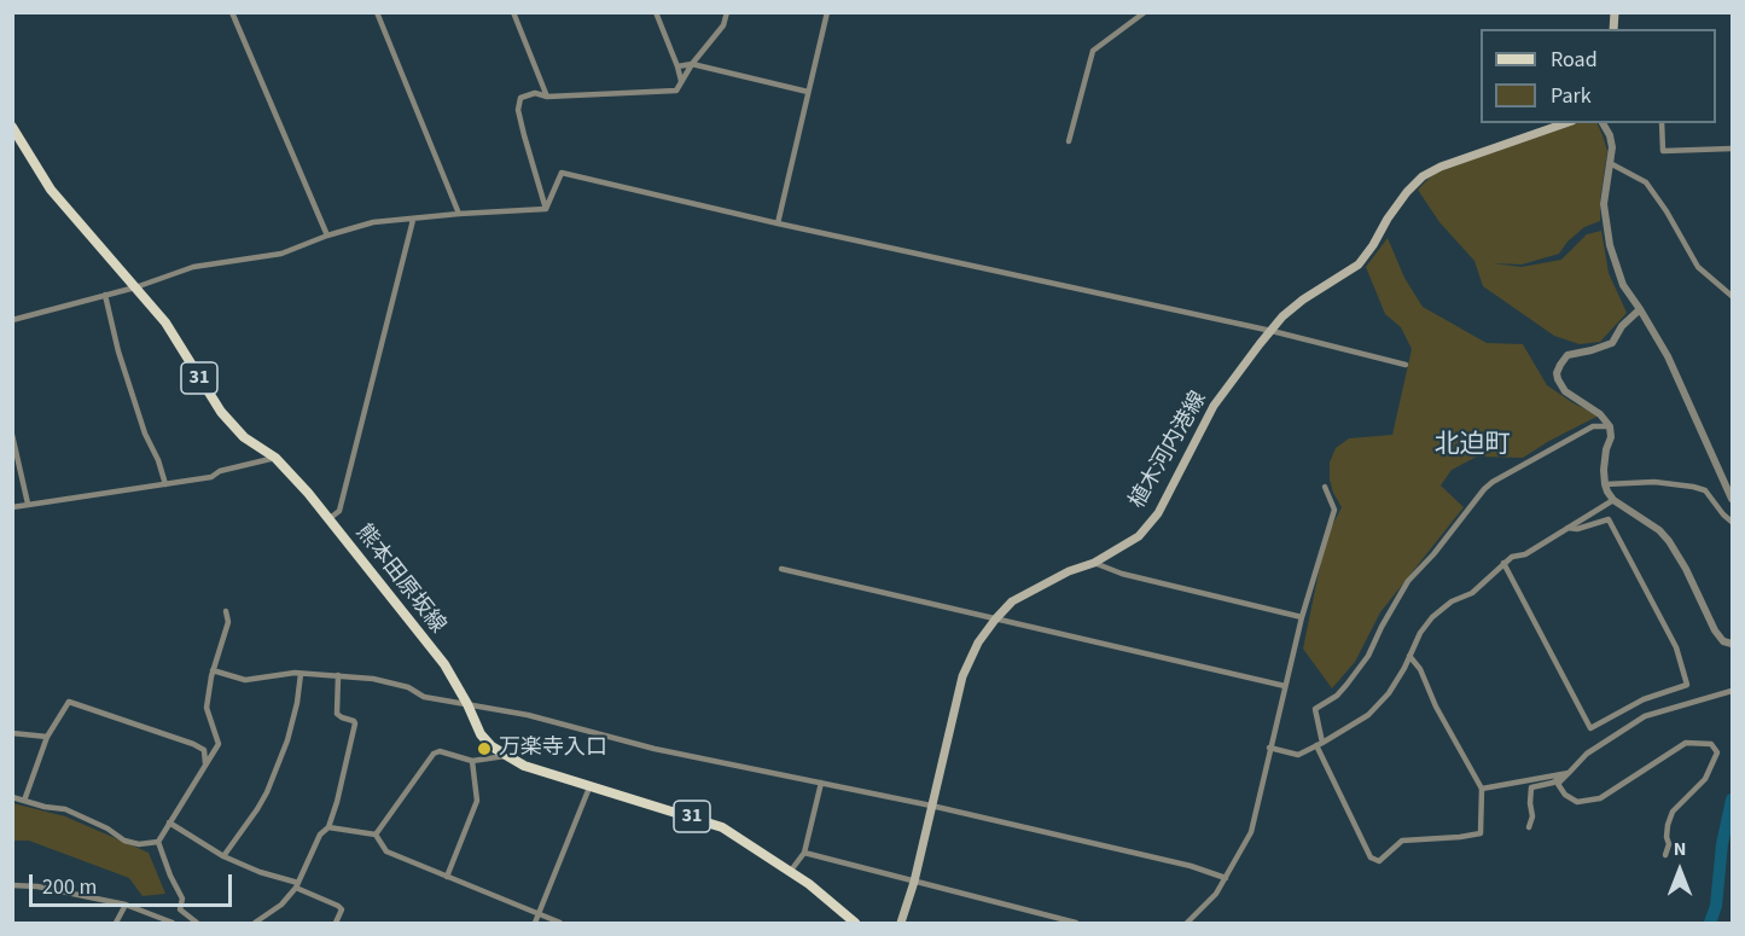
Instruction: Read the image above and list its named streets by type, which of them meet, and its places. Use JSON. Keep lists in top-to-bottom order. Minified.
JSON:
{"streets":{"main road":["31","植木河内港線","熊本田原坂線"]},"districts":["北迫町"],"places":["万楽寺入口"],"legend":["Road","Park"],"scale_bar":"200 m","north":"top"}
